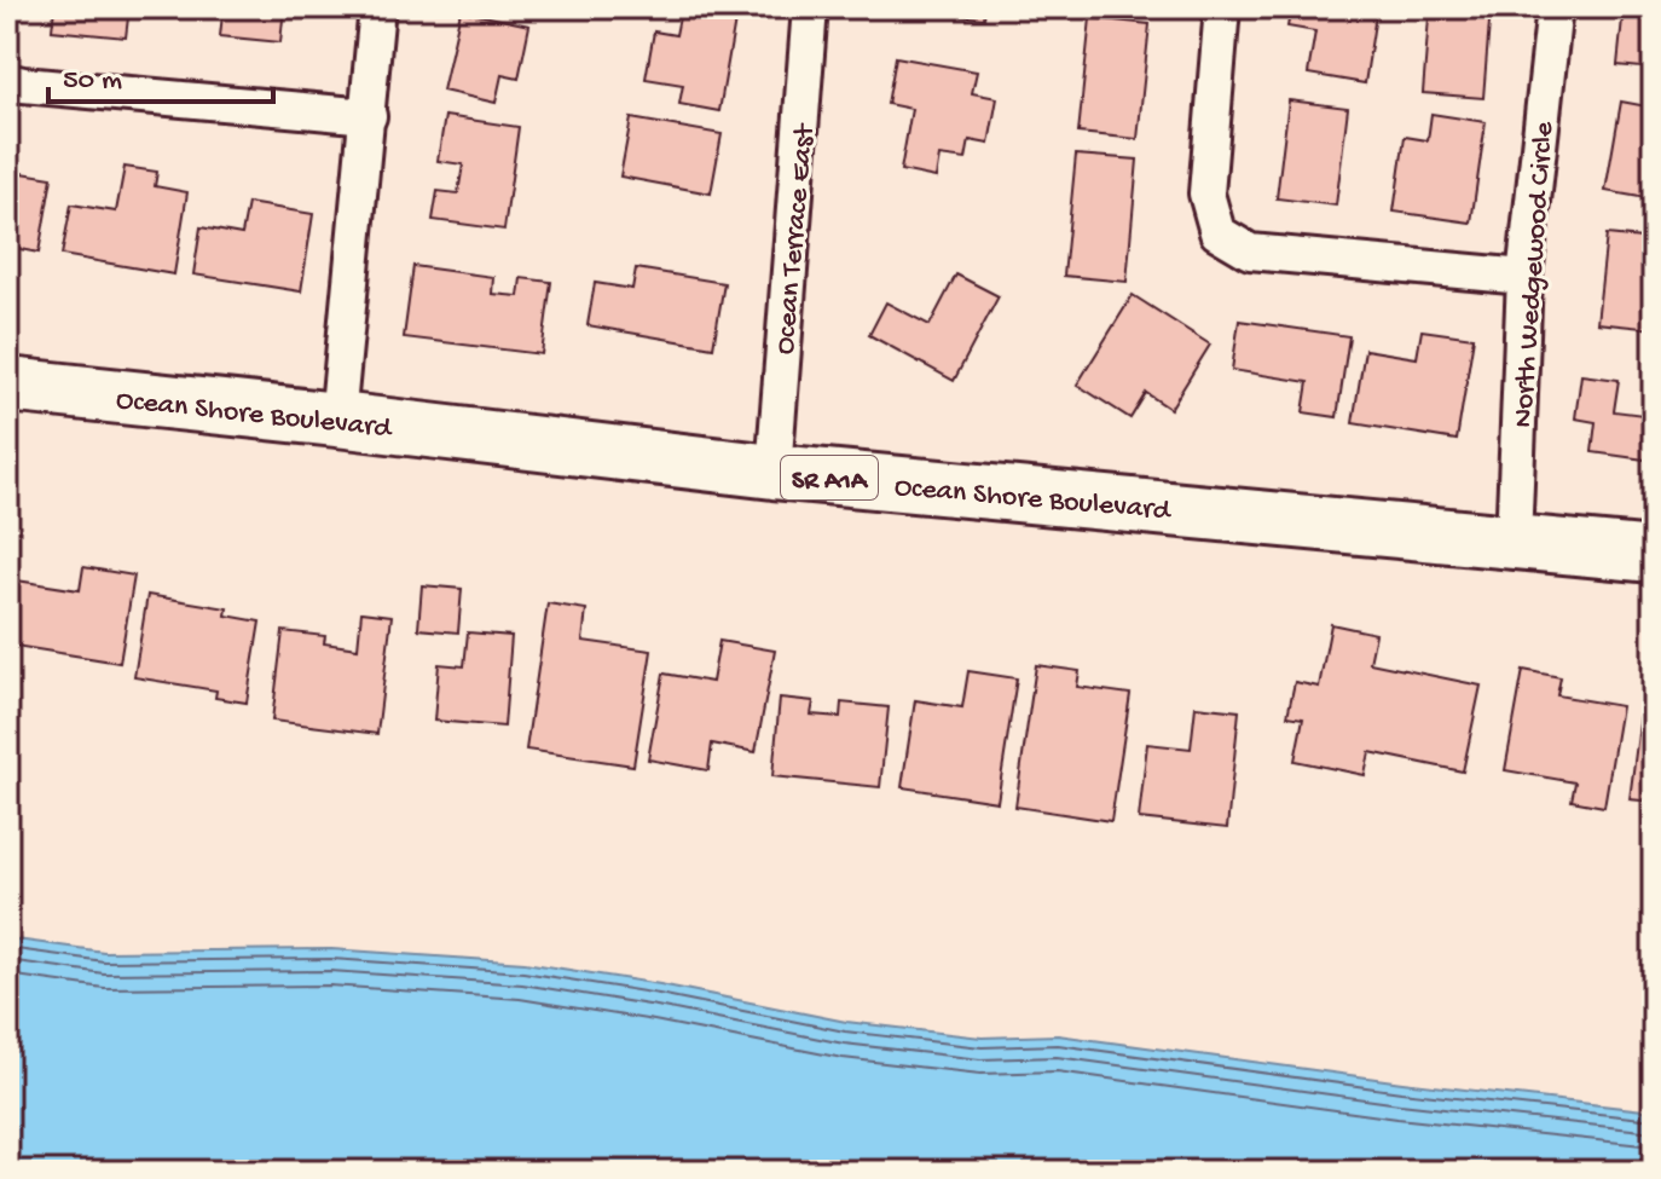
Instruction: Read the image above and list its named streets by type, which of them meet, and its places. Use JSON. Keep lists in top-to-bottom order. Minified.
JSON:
{"streets":{"main road":["Ocean Shore Boulevard","SR A1A"],"street":["Ocean Terrace East","North Wedgewood Circle"]},"crossings":[["Ocean Terrace East","Ocean Shore Boulevard"],["North Wedgewood Circle","Ocean Shore Boulevard"]],"scale_bar":"50 m"}
